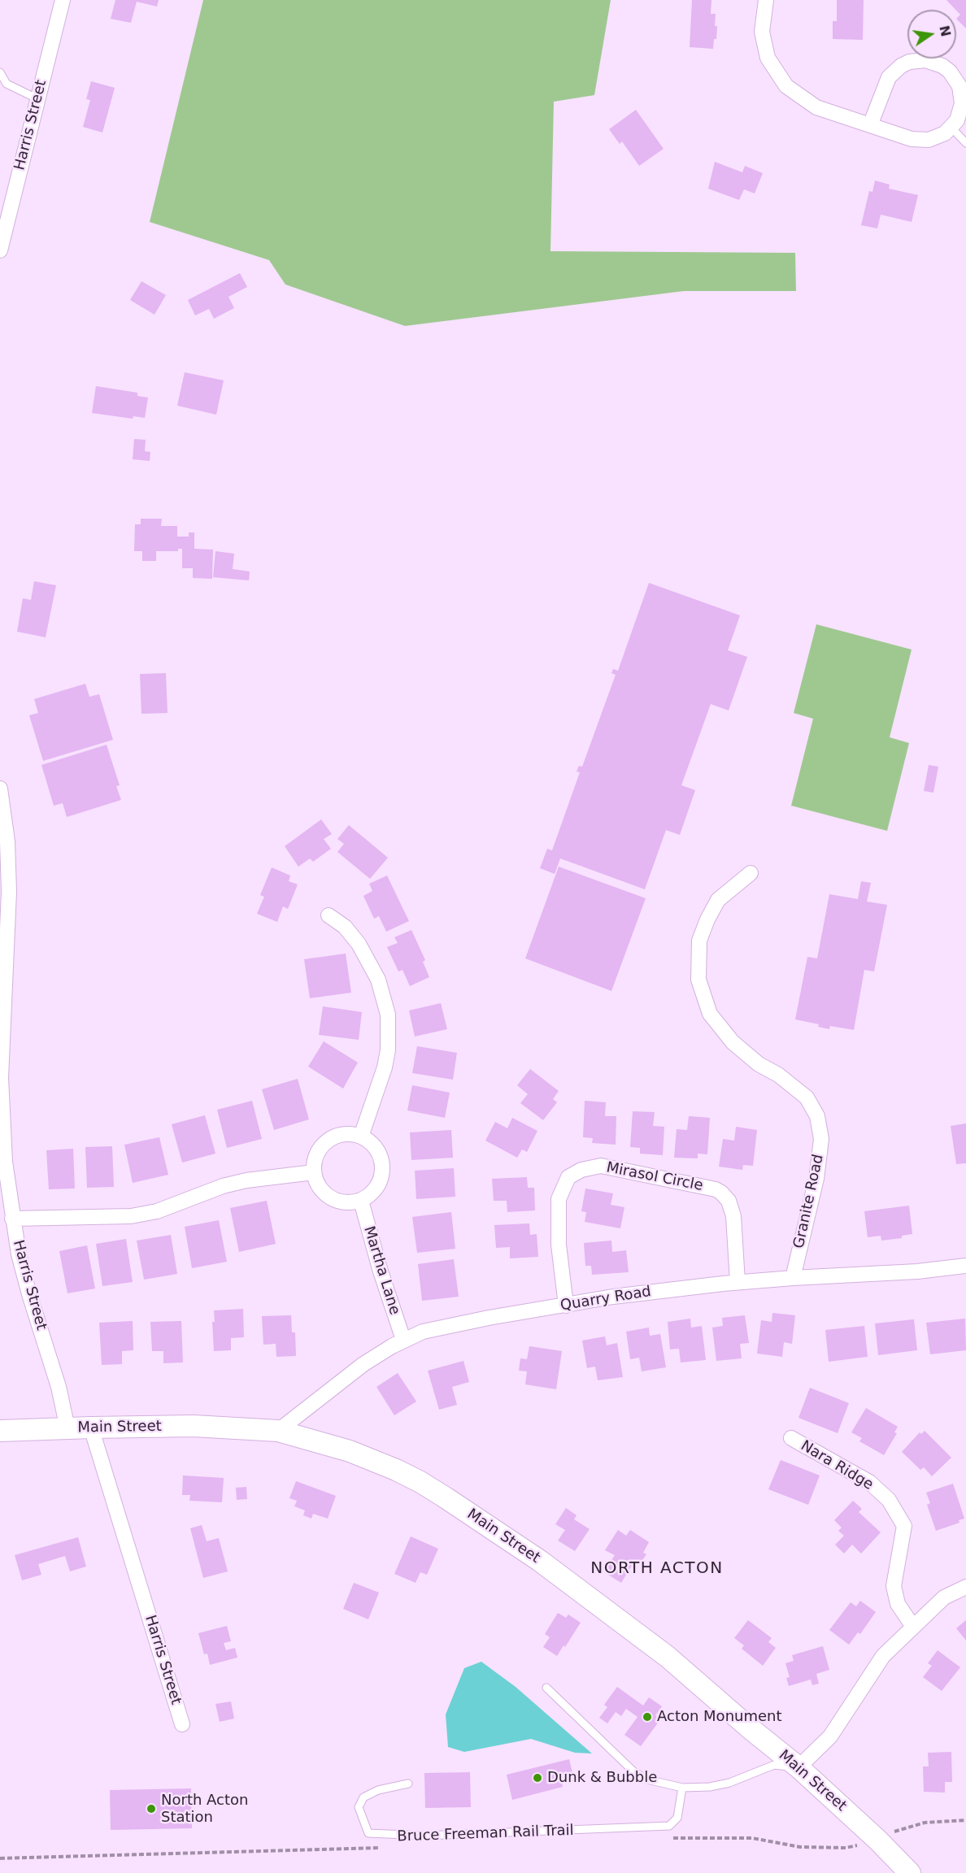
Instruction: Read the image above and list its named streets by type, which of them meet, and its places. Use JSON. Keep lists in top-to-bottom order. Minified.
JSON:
{"streets":{"main road":["Main Street"],"street":["Harris Street","Mirasol Circle","Granite Road","Martha Lane","Quarry Road","Nara Ridge"],"path":["Bruce Freeman Rail Trail"]},"crossings":[["Harris Street","Main Street"],["Mirasol Circle","Quarry Road"],["Granite Road","Quarry Road"],["Martha Lane","Quarry Road"],["Quarry Road","Main Street"]],"districts":["NORTH ACTON"],"places":["Acton Monument","Dunk & Bubble","North Acton Station"],"north":"right"}
